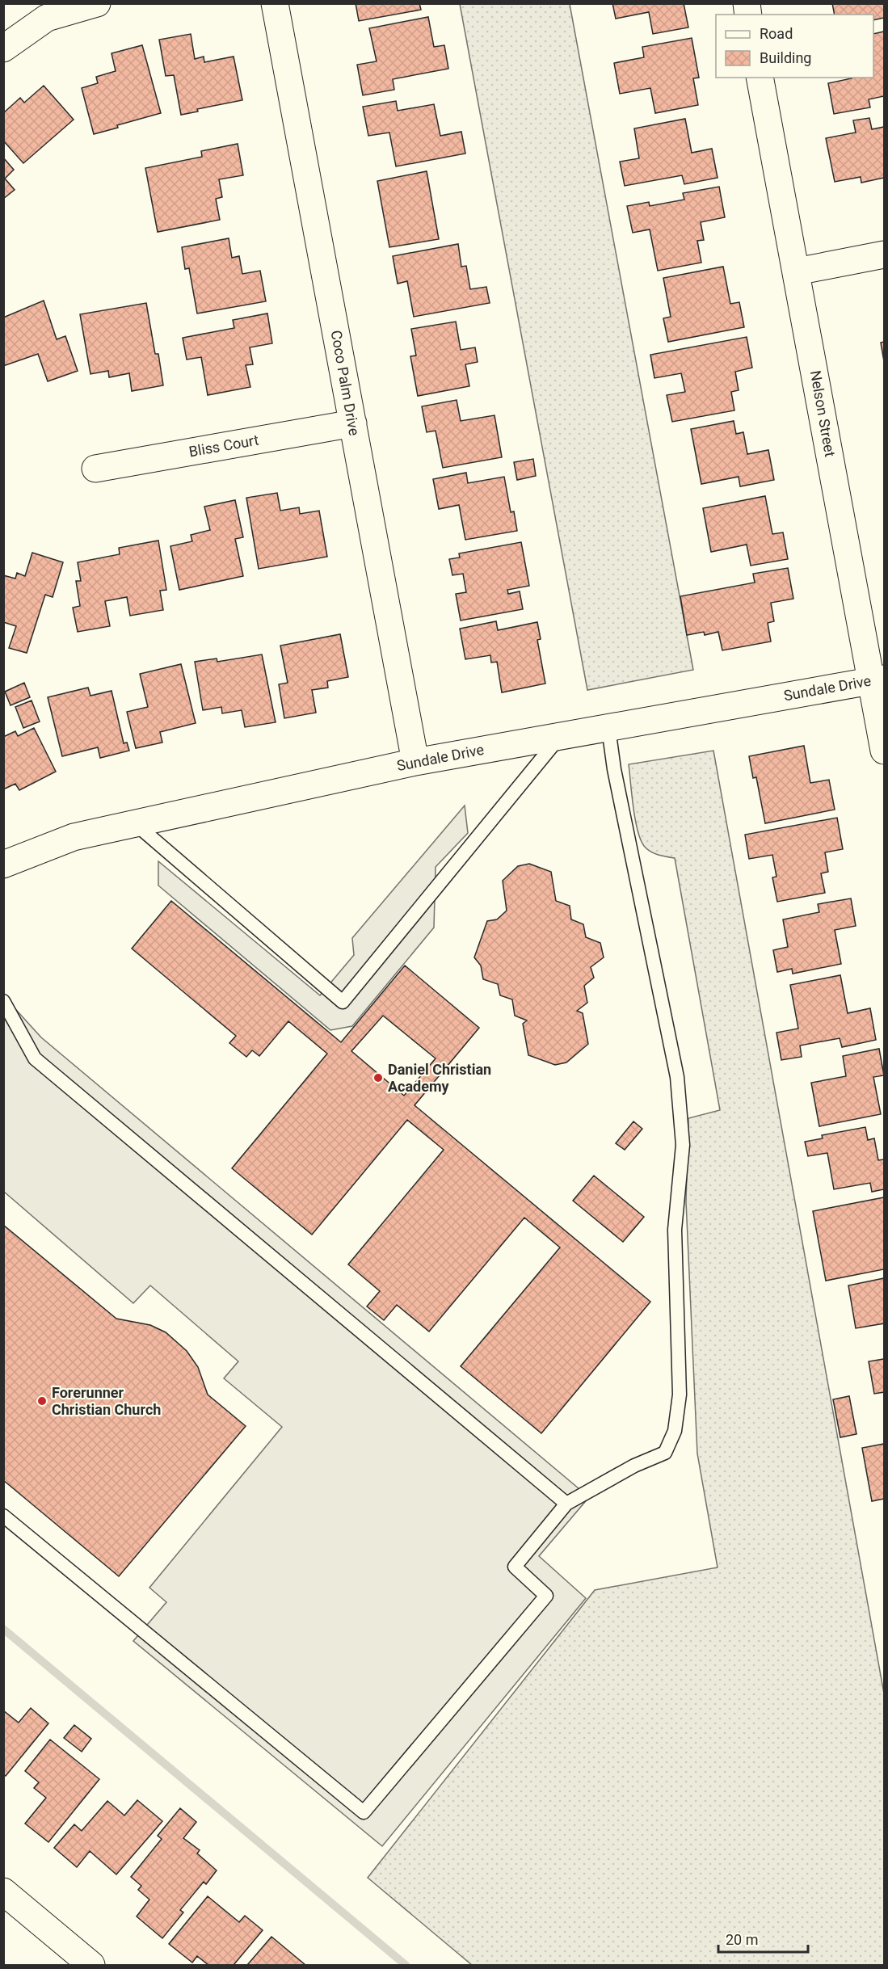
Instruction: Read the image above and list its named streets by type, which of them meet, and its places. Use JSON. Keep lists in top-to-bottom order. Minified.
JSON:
{"streets":{"street":["Coco Palm Drive","Nelson Street","Bliss Court","Sundale Drive"]},"crossings":[["Coco Palm Drive","Bliss Court"],["Coco Palm Drive","Sundale Drive"],["Nelson Street","Sundale Drive"]],"places":["Daniel Christian Academy","Forerunner Christian Church"],"legend":["Road","Building"],"scale_bar":"20 m"}
